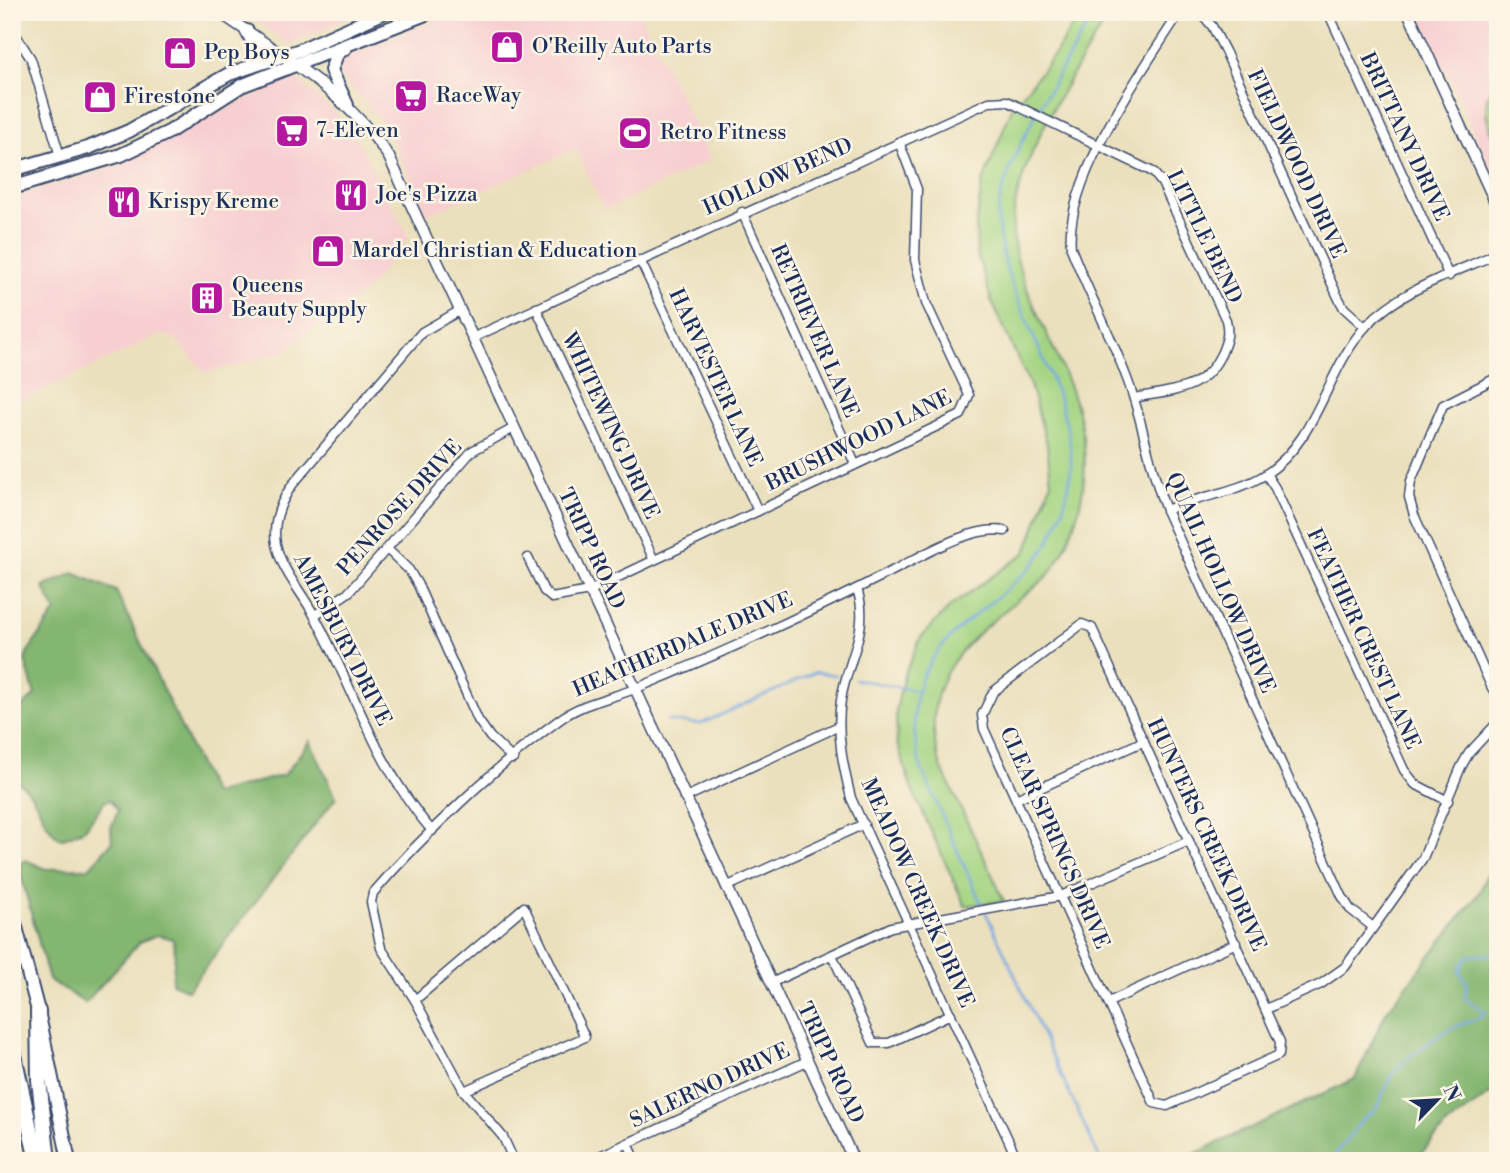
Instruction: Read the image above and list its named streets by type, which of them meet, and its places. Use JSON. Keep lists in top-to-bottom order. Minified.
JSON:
{"streets":{"street":["BRITTANY DRIVE","FIELDWOOD DRIVE","HOLLOW BEND","LITTLE BEND","RETRIEVER LANE","HARVESTER LANE","WHITEWING DRIVE","BRUSHWOOD LANE","PENROSE DRIVE","TRIPP ROAD","QUAIL HOLLOW DRIVE","FEATHER CREST LANE","AMESBURY DRIVE","HEATHERDALE DRIVE","HUNTERS CREEK DRIVE","CLEAR SPRINGS DRIVE","MEADOW CREEK DRIVE","SALERNO DRIVE"]},"crossings":[["HOLLOW BEND","LITTLE BEND"],["HOLLOW BEND","RETRIEVER LANE"],["HOLLOW BEND","HARVESTER LANE"],["HOLLOW BEND","WHITEWING DRIVE"],["HOLLOW BEND","BRUSHWOOD LANE"],["HOLLOW BEND","TRIPP ROAD"],["HOLLOW BEND","QUAIL HOLLOW DRIVE"],["LITTLE BEND","QUAIL HOLLOW DRIVE"],["RETRIEVER LANE","BRUSHWOOD LANE"],["HARVESTER LANE","BRUSHWOOD LANE"],["WHITEWING DRIVE","BRUSHWOOD LANE"],["BRUSHWOOD LANE","TRIPP ROAD"],["PENROSE DRIVE","TRIPP ROAD"],["PENROSE DRIVE","AMESBURY DRIVE"],["TRIPP ROAD","AMESBURY DRIVE"],["TRIPP ROAD","HEATHERDALE DRIVE"],["TRIPP ROAD","SALERNO DRIVE"],["AMESBURY DRIVE","HEATHERDALE DRIVE"],["HEATHERDALE DRIVE","MEADOW CREEK DRIVE"],["HUNTERS CREEK DRIVE","CLEAR SPRINGS DRIVE"]],"places":{"shop":["O'Reilly Auto Parts","Pep Boys","Firestone","Mardel Christian & Education"],"supermarket":["RaceWay","7-Eleven"],"sports":["Retro Fitness"],"restaurant":["Joe's Pizza","Krispy Kreme"],"building":["Queens Beauty Supply"]},"north":"top right"}
